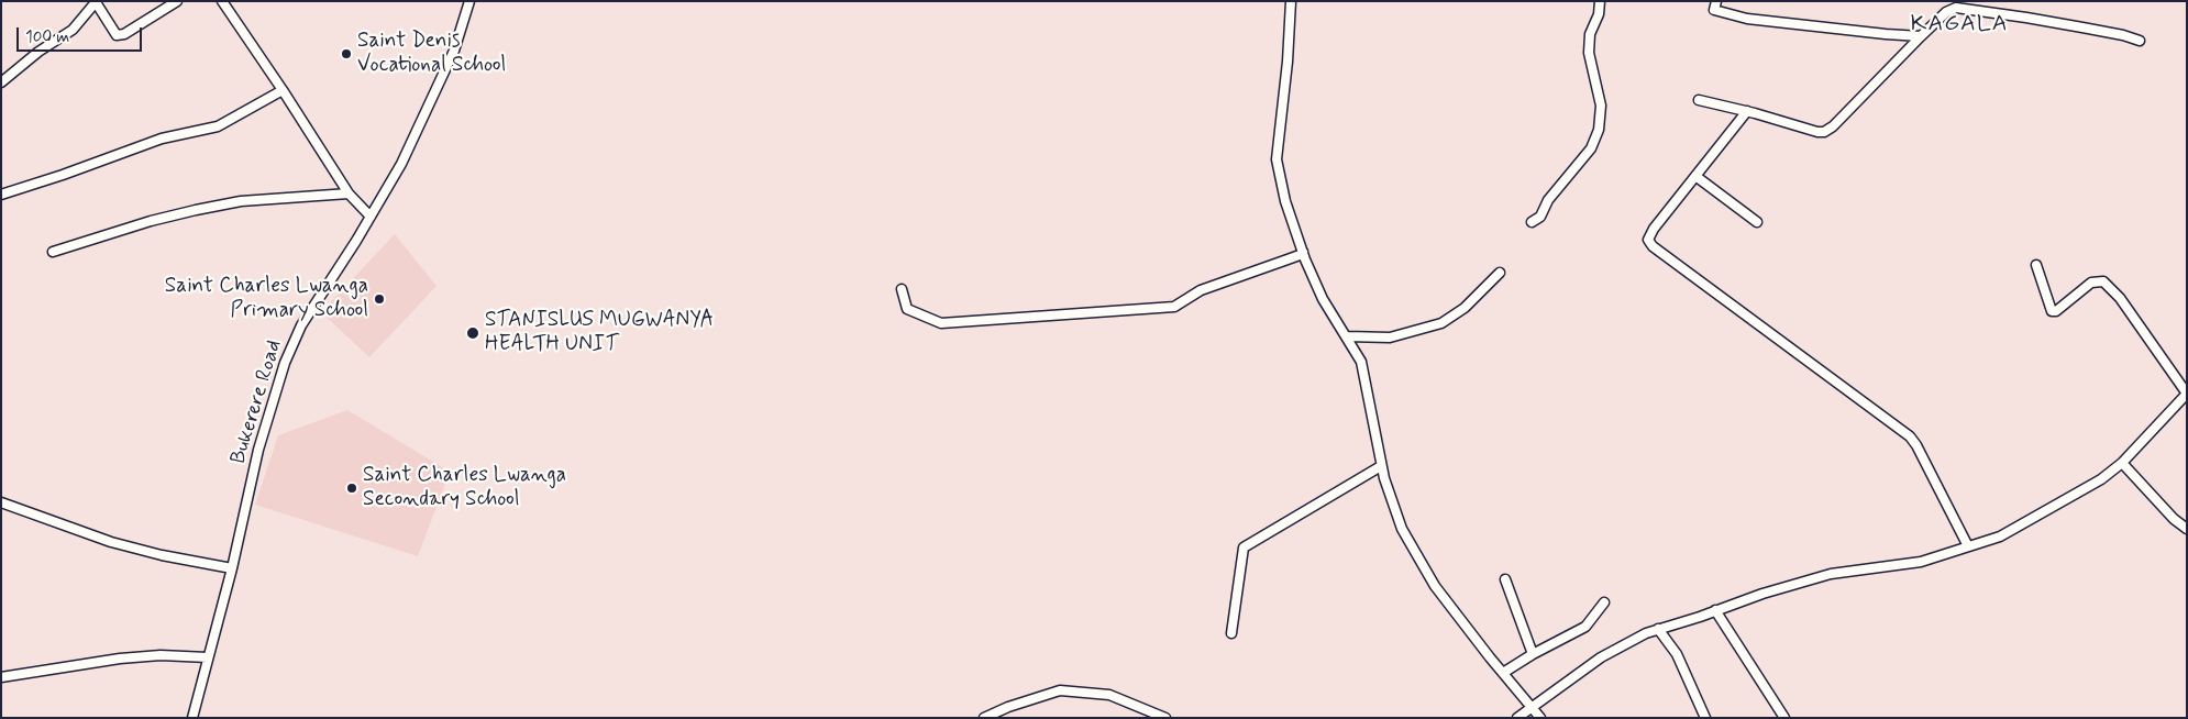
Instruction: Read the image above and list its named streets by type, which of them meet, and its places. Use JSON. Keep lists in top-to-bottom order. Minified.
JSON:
{"streets":{"street":["Bukerere Road"]},"districts":["KAGALA"],"places":["Saint Denis Vocational School","Saint Charles Lwanga Primary School","STANISLUS MUGWANYA HEALTH UNIT","Saint Charles Lwanga Secondary School"],"scale_bar":"100 m"}
